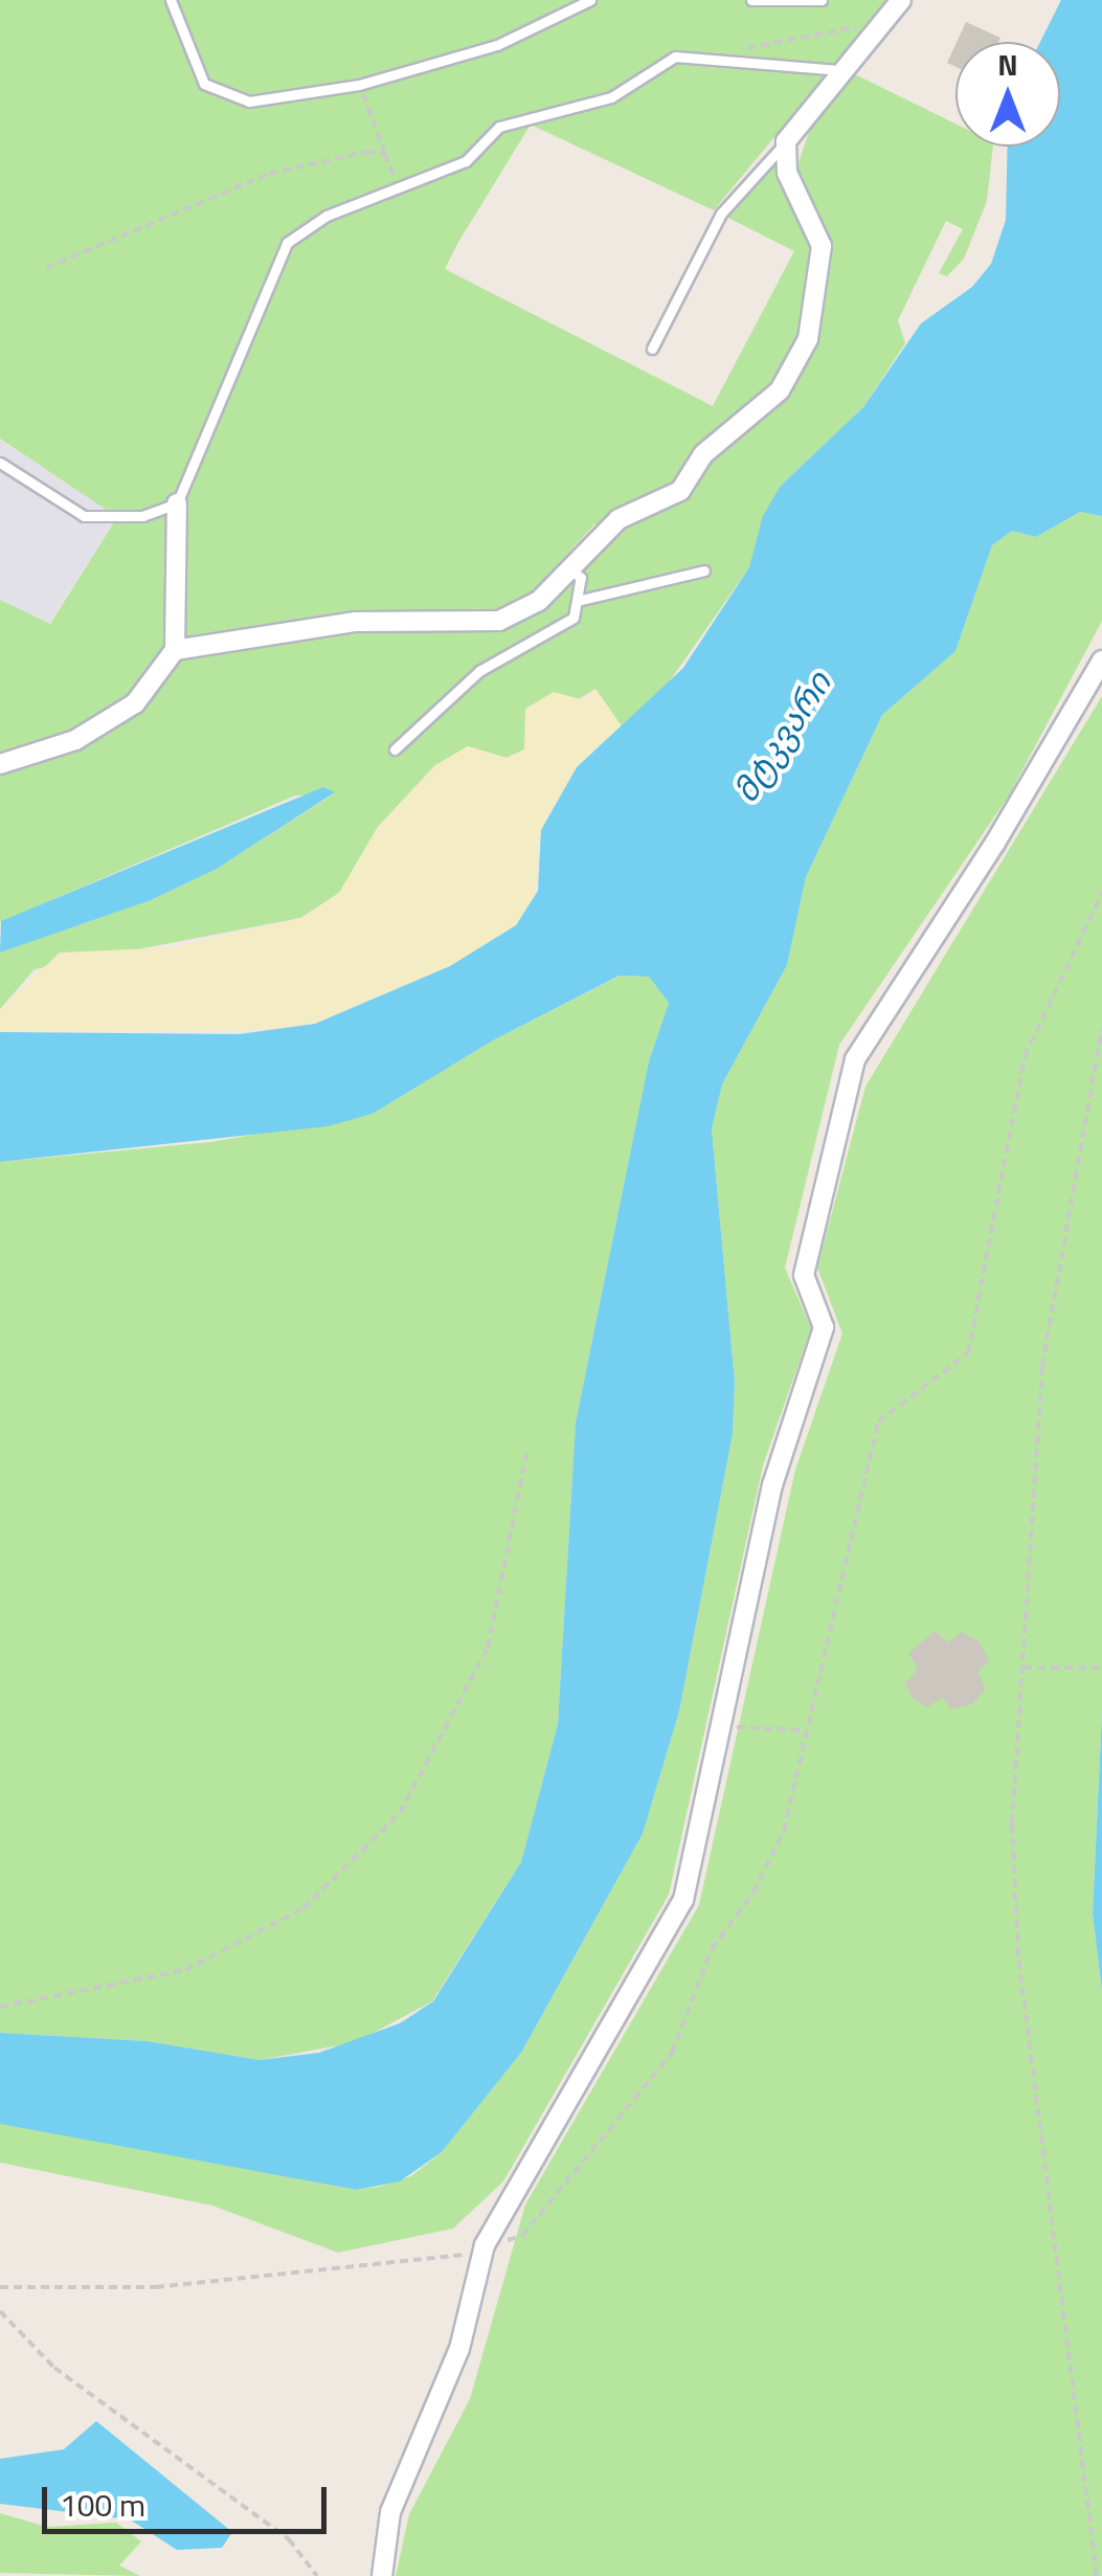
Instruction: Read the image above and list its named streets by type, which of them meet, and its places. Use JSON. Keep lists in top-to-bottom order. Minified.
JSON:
{"water":["მტკვარი"],"scale_bar":"100 m","north":"top"}
